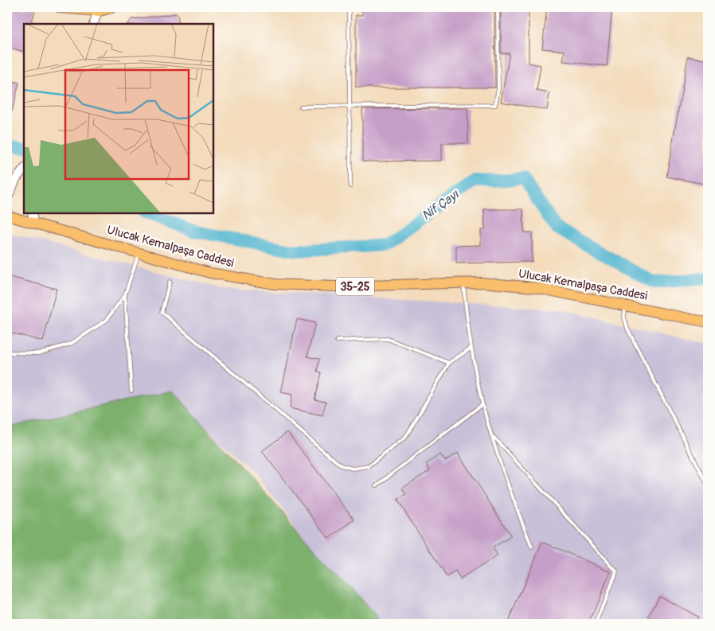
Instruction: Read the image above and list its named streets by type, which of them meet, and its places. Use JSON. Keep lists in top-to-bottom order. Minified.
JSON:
{"streets":{"main road":["Ulucak Kemalpaşa Caddesi","35-25"]},"water":["Nif Çayı"]}
